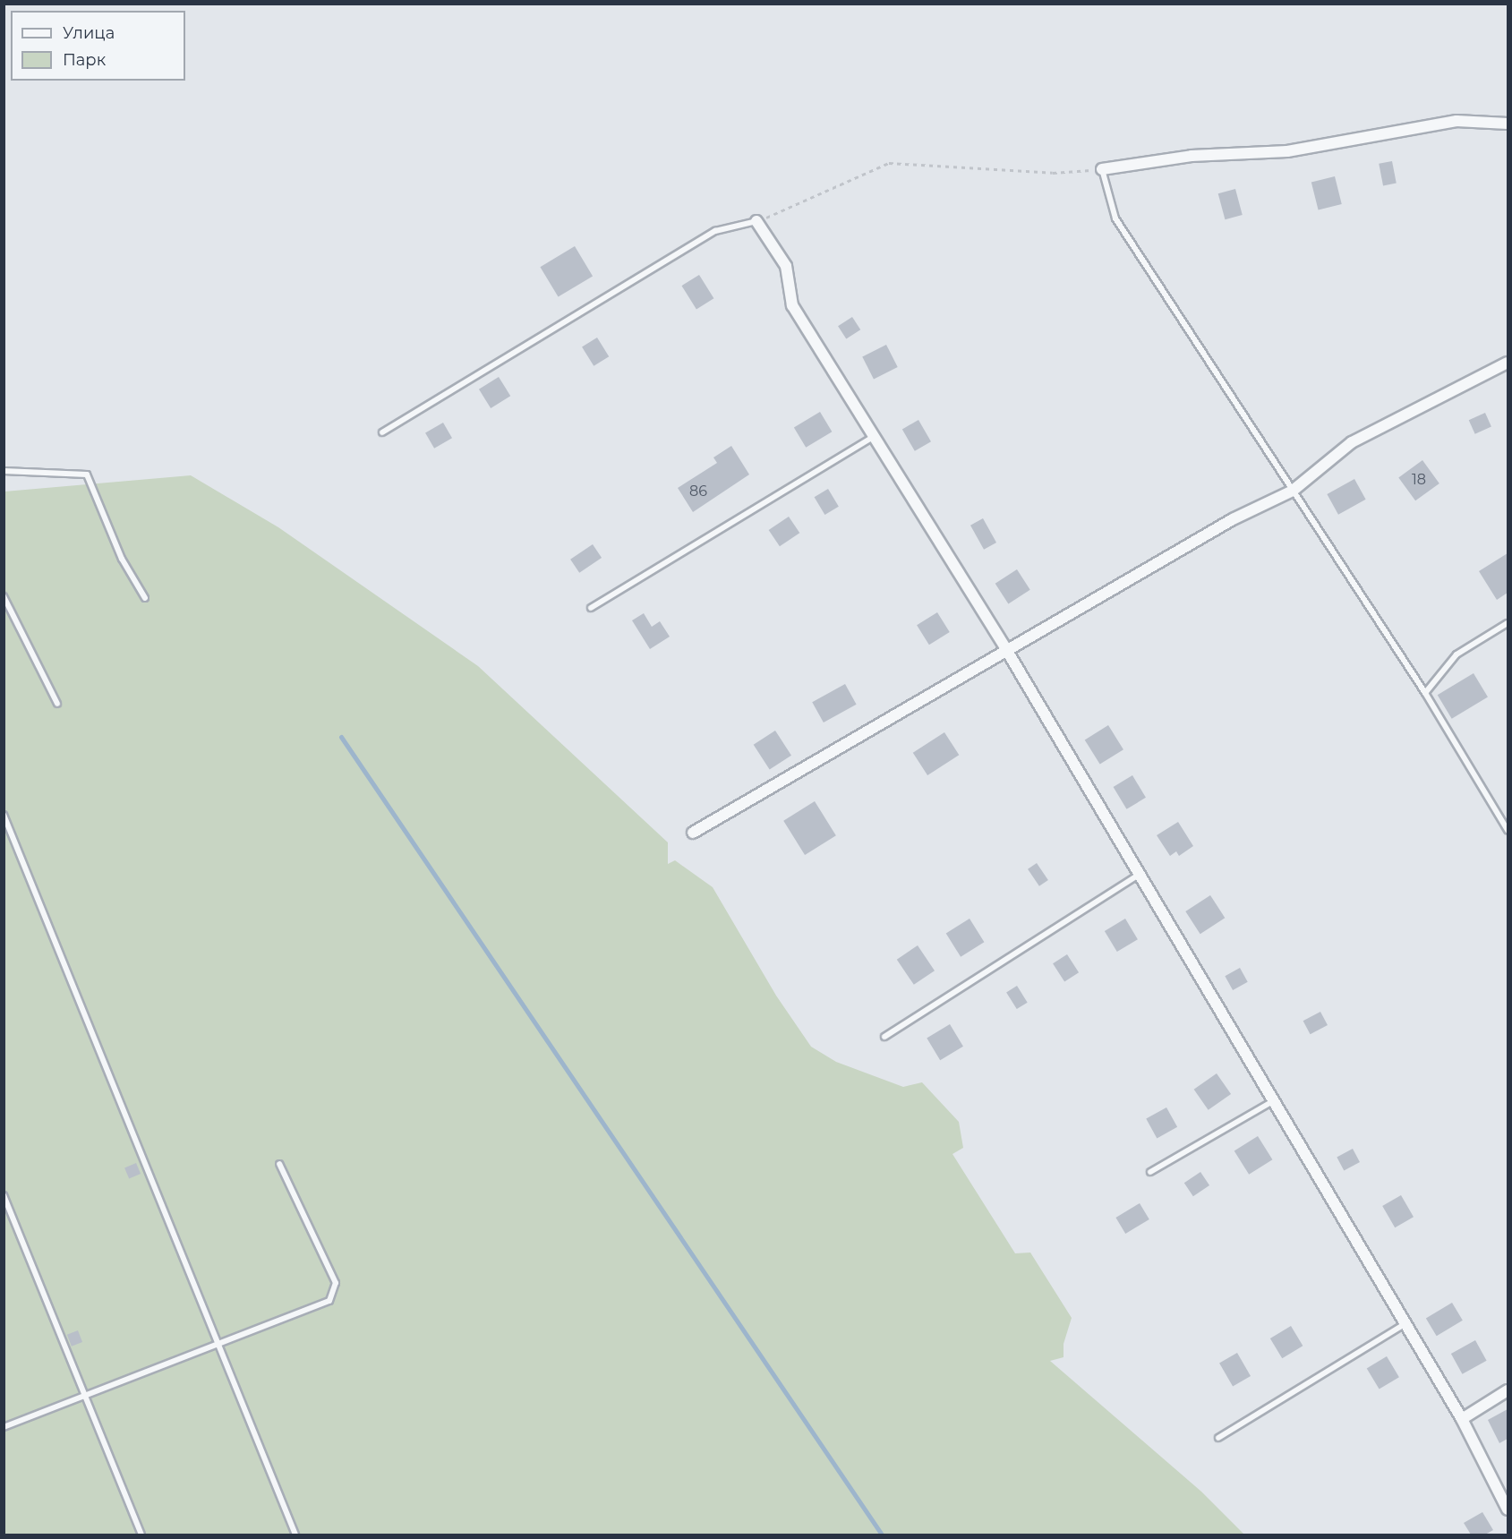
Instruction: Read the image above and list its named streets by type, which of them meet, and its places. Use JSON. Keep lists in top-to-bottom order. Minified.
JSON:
{"house_numbers":["18","86"],"legend":["Улица","Парк"]}
